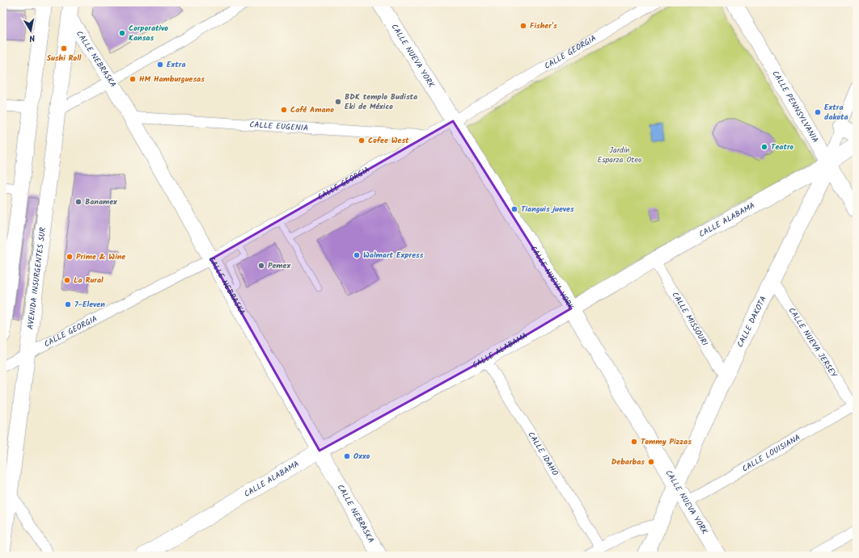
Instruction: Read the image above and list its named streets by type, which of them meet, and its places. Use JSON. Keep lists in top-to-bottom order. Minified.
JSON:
{"streets":{"street":["CALLE GEORGIA","CALLE NUEVA YORK","CALLE NEBRASKA","CALLE PENNSYLVANIA","CALLE EUGENIA","CALLE ALABAMA","AVENIDA INSURGENTES SUR","CALLE MISSOURI","CALLE DAKOTA","CALLE NUEVA JERSEY","CALLE LOUISIANA","CALLE IDAHO"]},"crossings":[["CALLE GEORGIA","CALLE NUEVA YORK"],["CALLE GEORGIA","CALLE NEBRASKA"],["CALLE GEORGIA","CALLE EUGENIA"],["CALLE GEORGIA","AVENIDA INSURGENTES SUR"],["CALLE NUEVA YORK","CALLE ALABAMA"],["CALLE NUEVA YORK","CALLE DAKOTA"],["CALLE NUEVA YORK","CALLE LOUISIANA"],["CALLE NEBRASKA","CALLE EUGENIA"],["CALLE NEBRASKA","CALLE ALABAMA"],["CALLE NEBRASKA","AVENIDA INSURGENTES SUR"],["CALLE PENNSYLVANIA","CALLE ALABAMA"],["CALLE PENNSYLVANIA","CALLE DAKOTA"],["CALLE ALABAMA","CALLE MISSOURI"],["CALLE ALABAMA","CALLE DAKOTA"],["CALLE ALABAMA","CALLE IDAHO"],["CALLE MISSOURI","CALLE DAKOTA"],["CALLE DAKOTA","CALLE NUEVA JERSEY"],["CALLE NUEVA JERSEY","CALLE LOUISIANA"]],"parks":["Jardín Esparza Oteo"],"places":["Fisher's","Corporativo Kansas","Sushi Roll","Extra","HM Hamburguesas","BDK templo Budista Eki de México","Café Amano","Extra dakota","Cofee West","Teatro","Banamex","Tianguis jueves","Walmart Express","Prime & Wine","Pemex","La Rural","7-Eleven","Tommy Pizzas","Oxxo","Debarbas"],"north":"bottom"}
